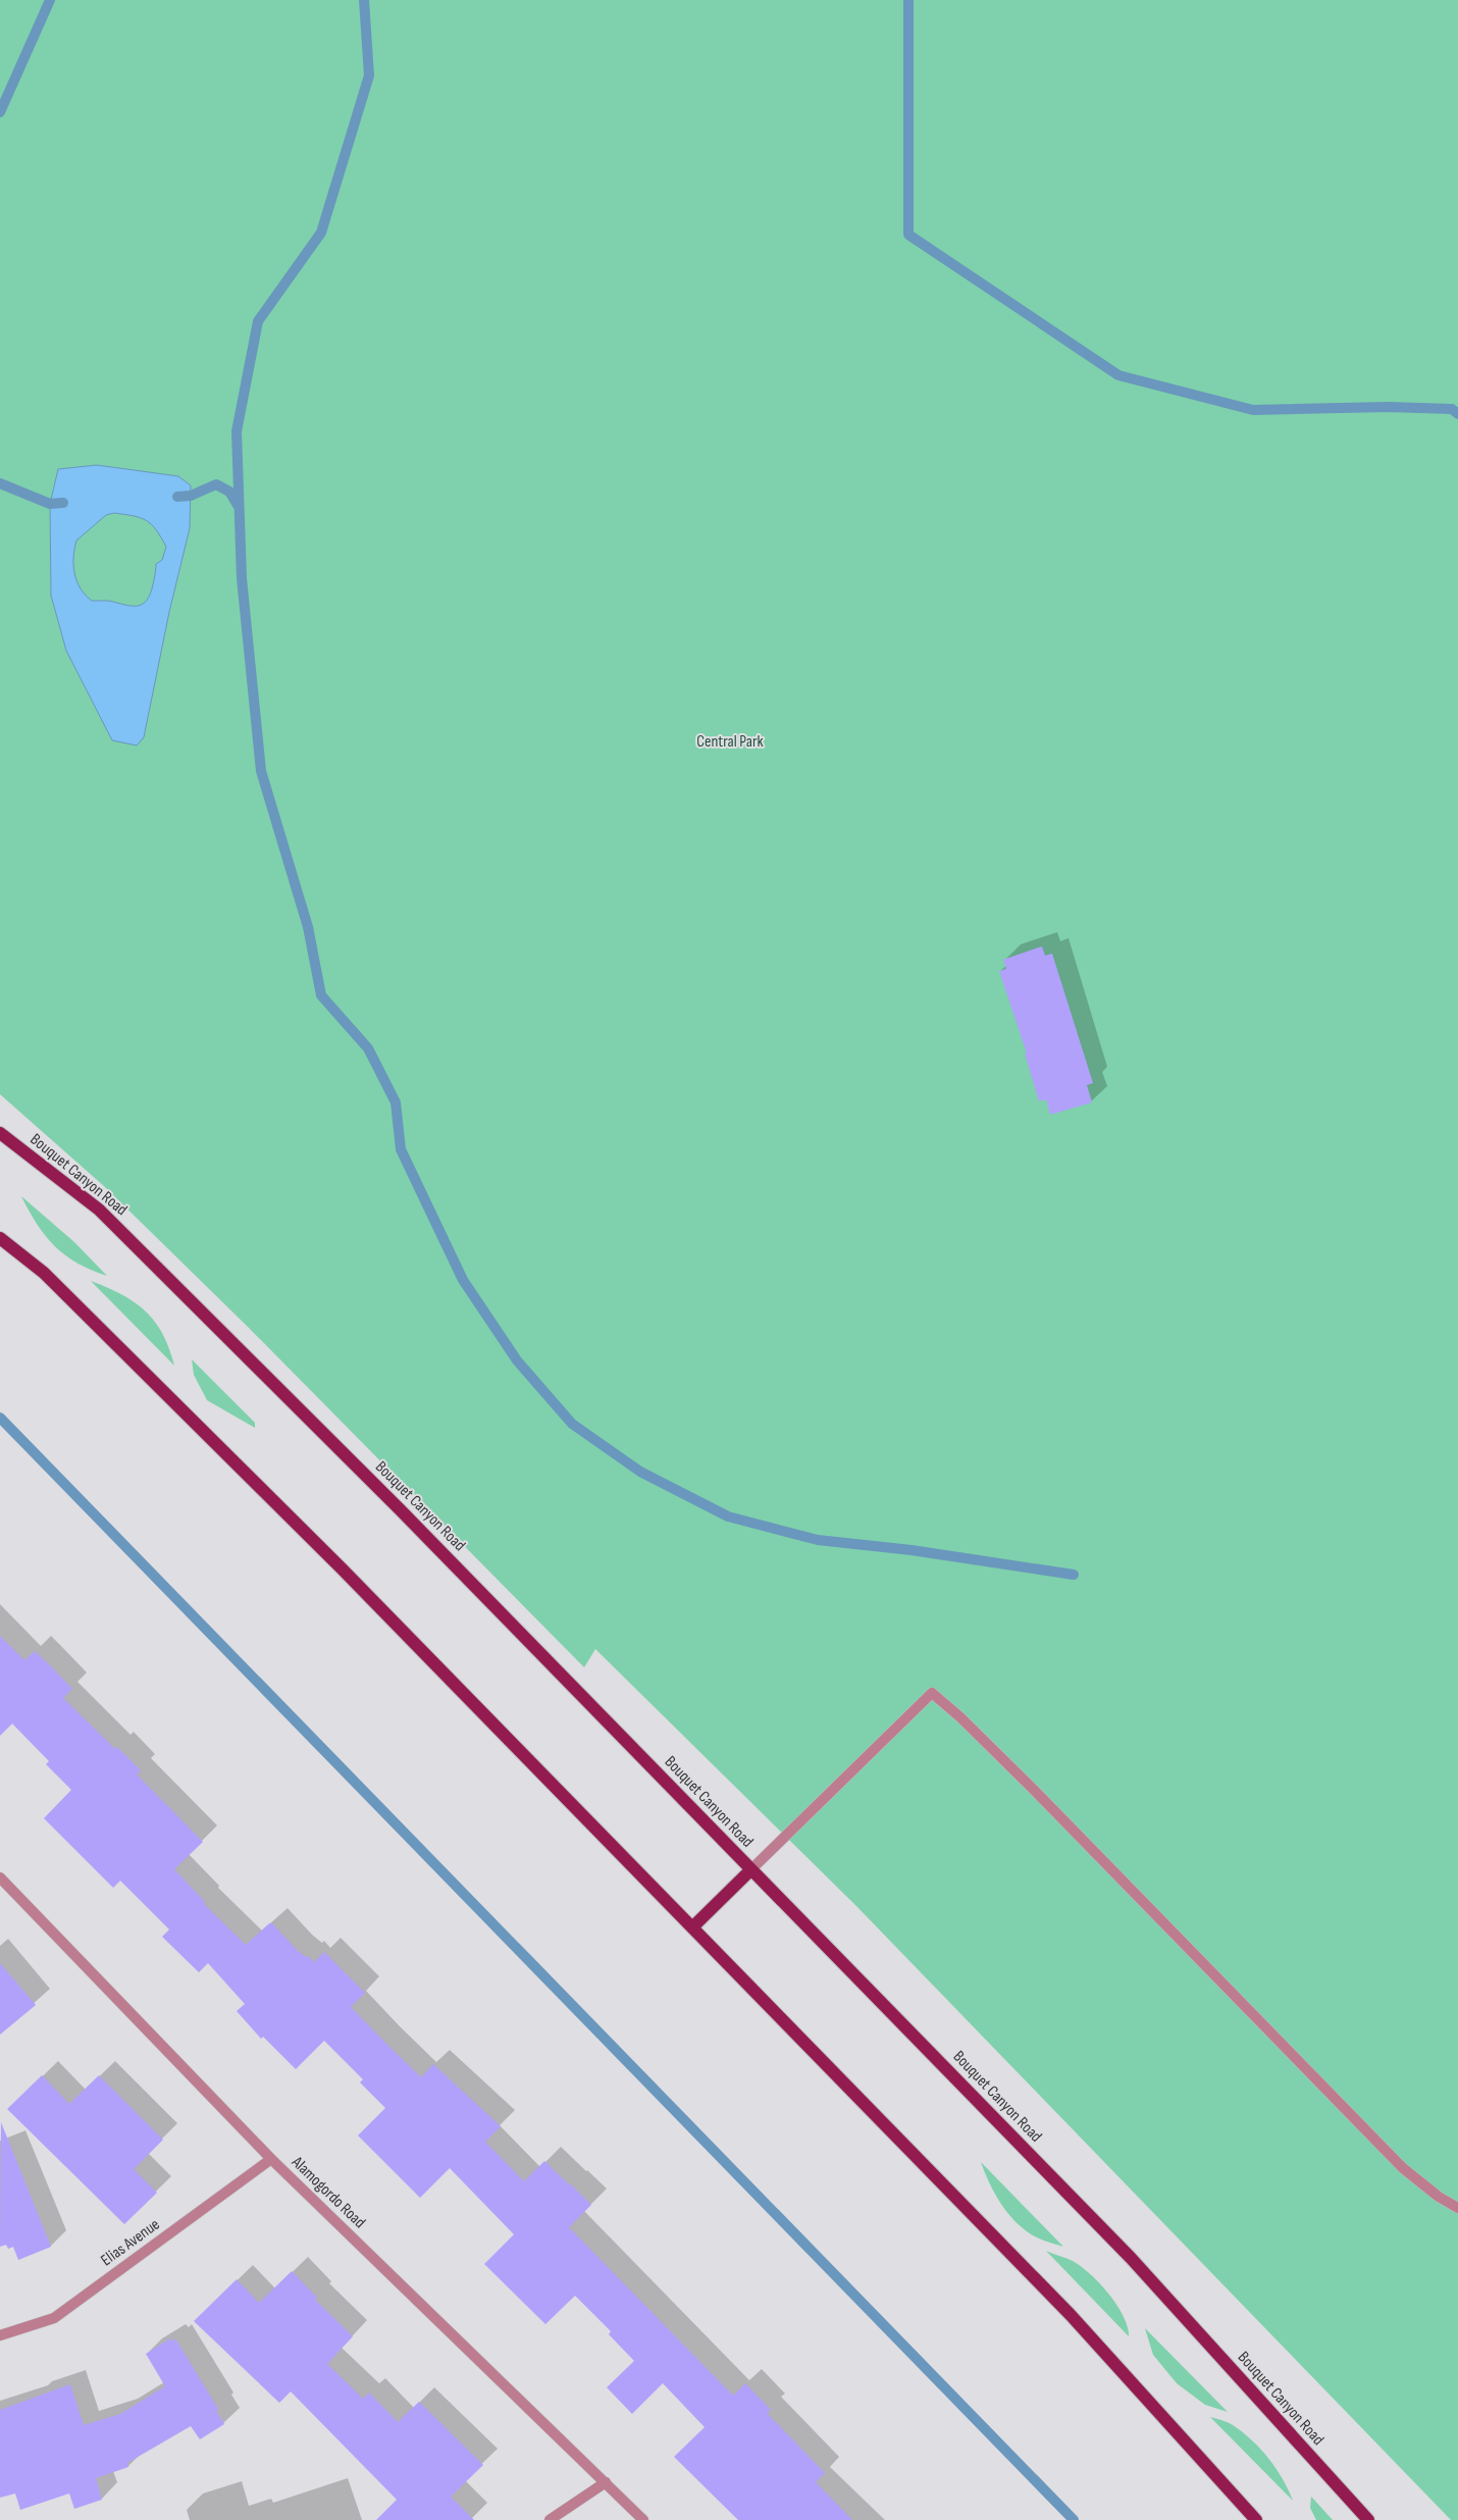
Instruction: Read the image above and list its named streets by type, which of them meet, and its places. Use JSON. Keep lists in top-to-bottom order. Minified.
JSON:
{"streets":{"main road":["Bouquet Canyon Road"],"street":["Alamogordo Road","Elias Avenue"]},"crossings":[["Alamogordo Road","Elias Avenue"]],"parks":["Central Park"]}
